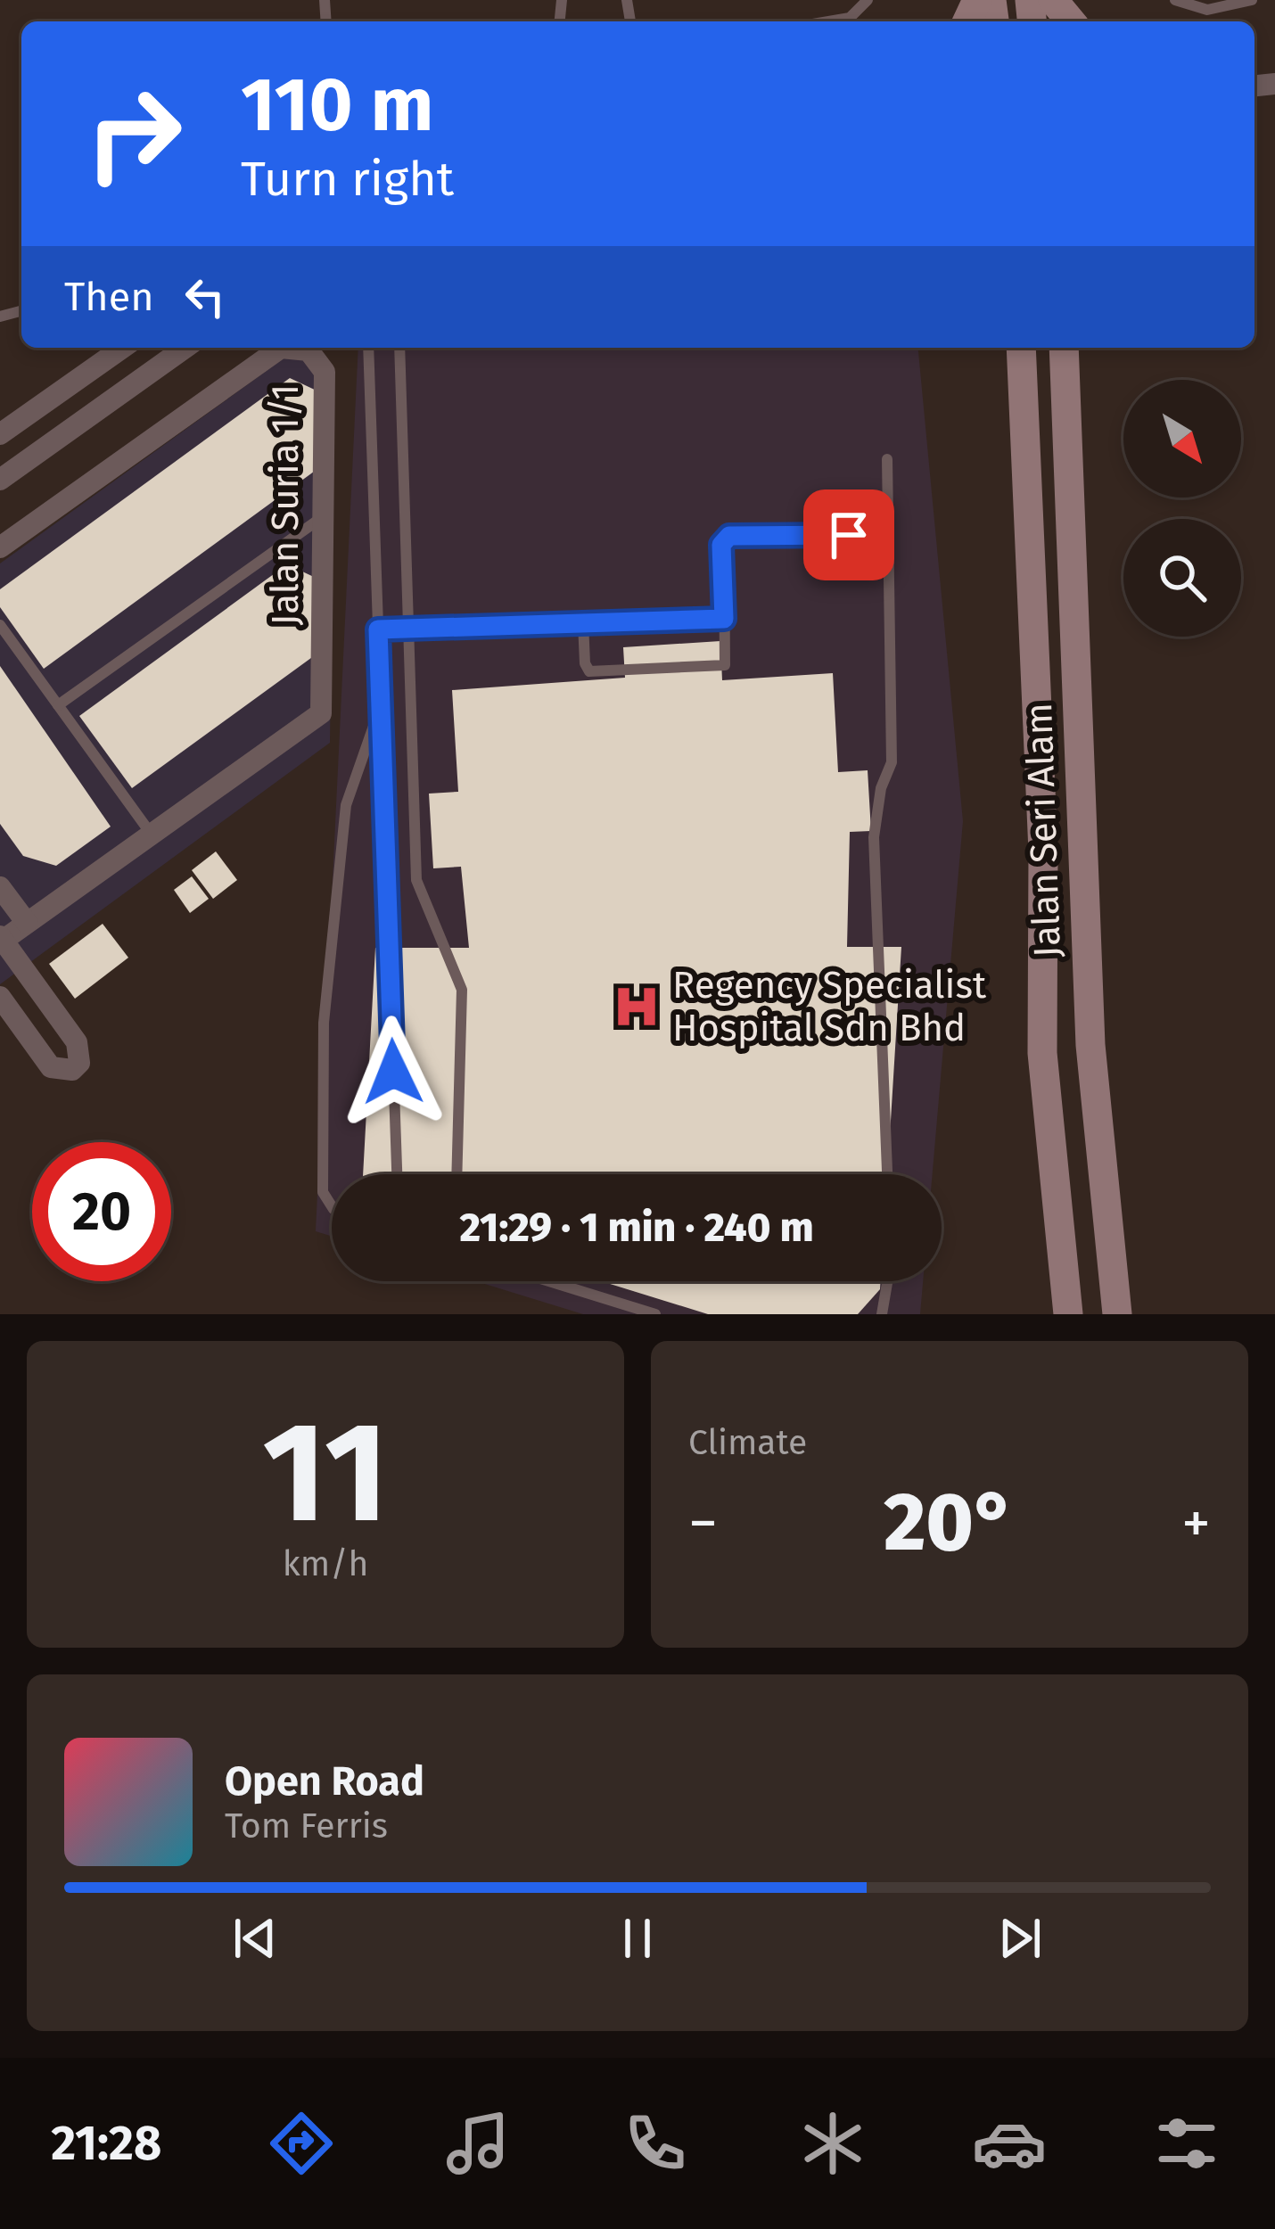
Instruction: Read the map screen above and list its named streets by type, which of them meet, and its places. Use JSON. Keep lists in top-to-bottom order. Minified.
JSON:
{"streets":{"main road":["Jalan Seri Alam"],"street":["Jalan Suria 1/1"]},"places":{"hospital":["Regency Specialist Hospital Sdn Bhd"]},"north":"bottom right","page":{"turn":["110 m","Turn right"],"then":"Then","limit":"20","trip":"21:29 · 1 min · 240 m","tile":[["11","km/h"],"Climate"],"heat":["−","20°","+"],"song":["Open Road","Tom Ferris"],"tabs":"21:28"}}
